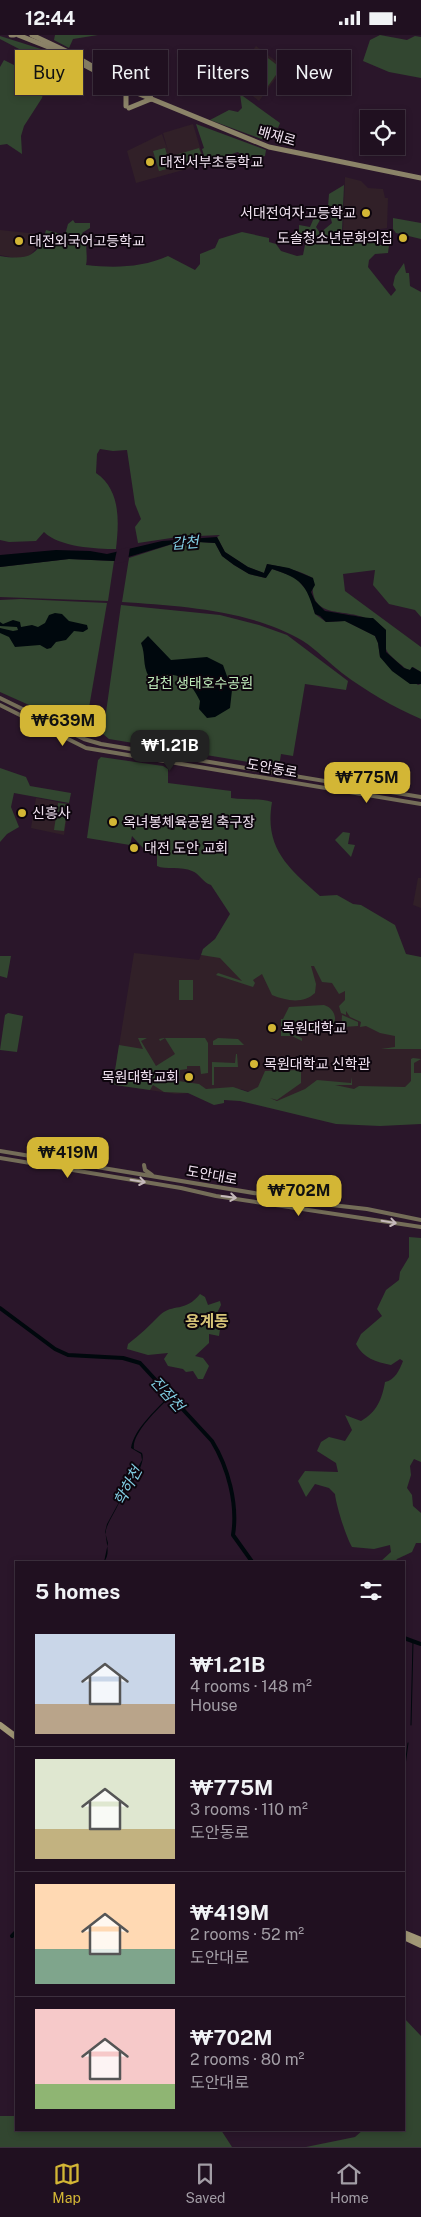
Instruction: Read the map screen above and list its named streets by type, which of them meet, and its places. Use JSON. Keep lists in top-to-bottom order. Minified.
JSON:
{"streets":{"main road":["배재로","도안동로","도안대로"]},"districts":["용계동"],"water":["갑천","진잠천","학하천"],"parks":["갑천 생태호수공원"],"places":["대전서부초등학교","서대전여자고등학교","도솔청소년문화의집","대전외국어고등학교","신흥사","옥녀봉체육공원 축구장","대전 도안 교회","목원대학교","목원대학교 신학관","목원대학교회"],"page":{"status":"12:44","chip":["Buy","Rent","Filters","New"],"price":["₩639M","₩1.21B","₩775M","₩419M","₩702M"],"heading":"5 homes","list":[{"name":"₩1.21B","note":"4 rooms · 148 m² · House"},{"name":"₩775M","note":"3 rooms · 110 m² · 도안동로"},{"name":"₩419M","note":"2 rooms · 52 m² · 도안대로"},{"name":"₩702M","note":"2 rooms · 80 m² · 도안대로"}],"tabs":["Map","Saved","Home"]}}
